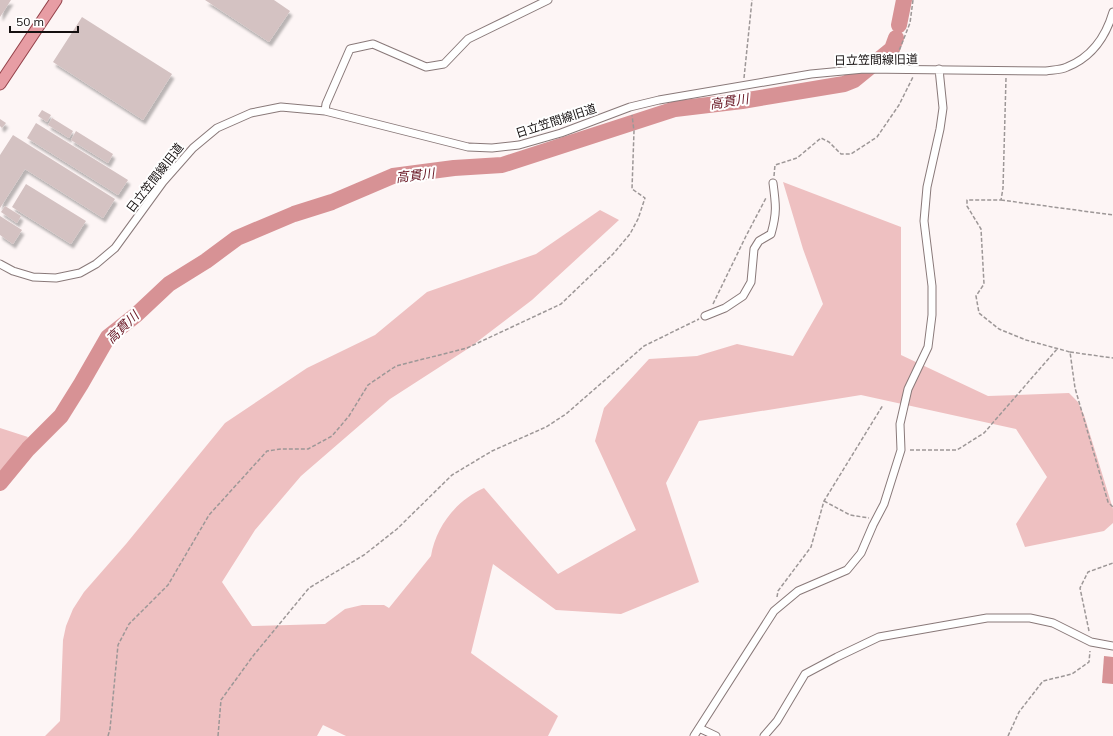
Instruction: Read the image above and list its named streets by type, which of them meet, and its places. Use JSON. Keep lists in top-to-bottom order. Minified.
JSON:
{"streets":{"street":["日立笠間線旧道"]},"water":["高貫川"],"scale_bar":"50 m"}
